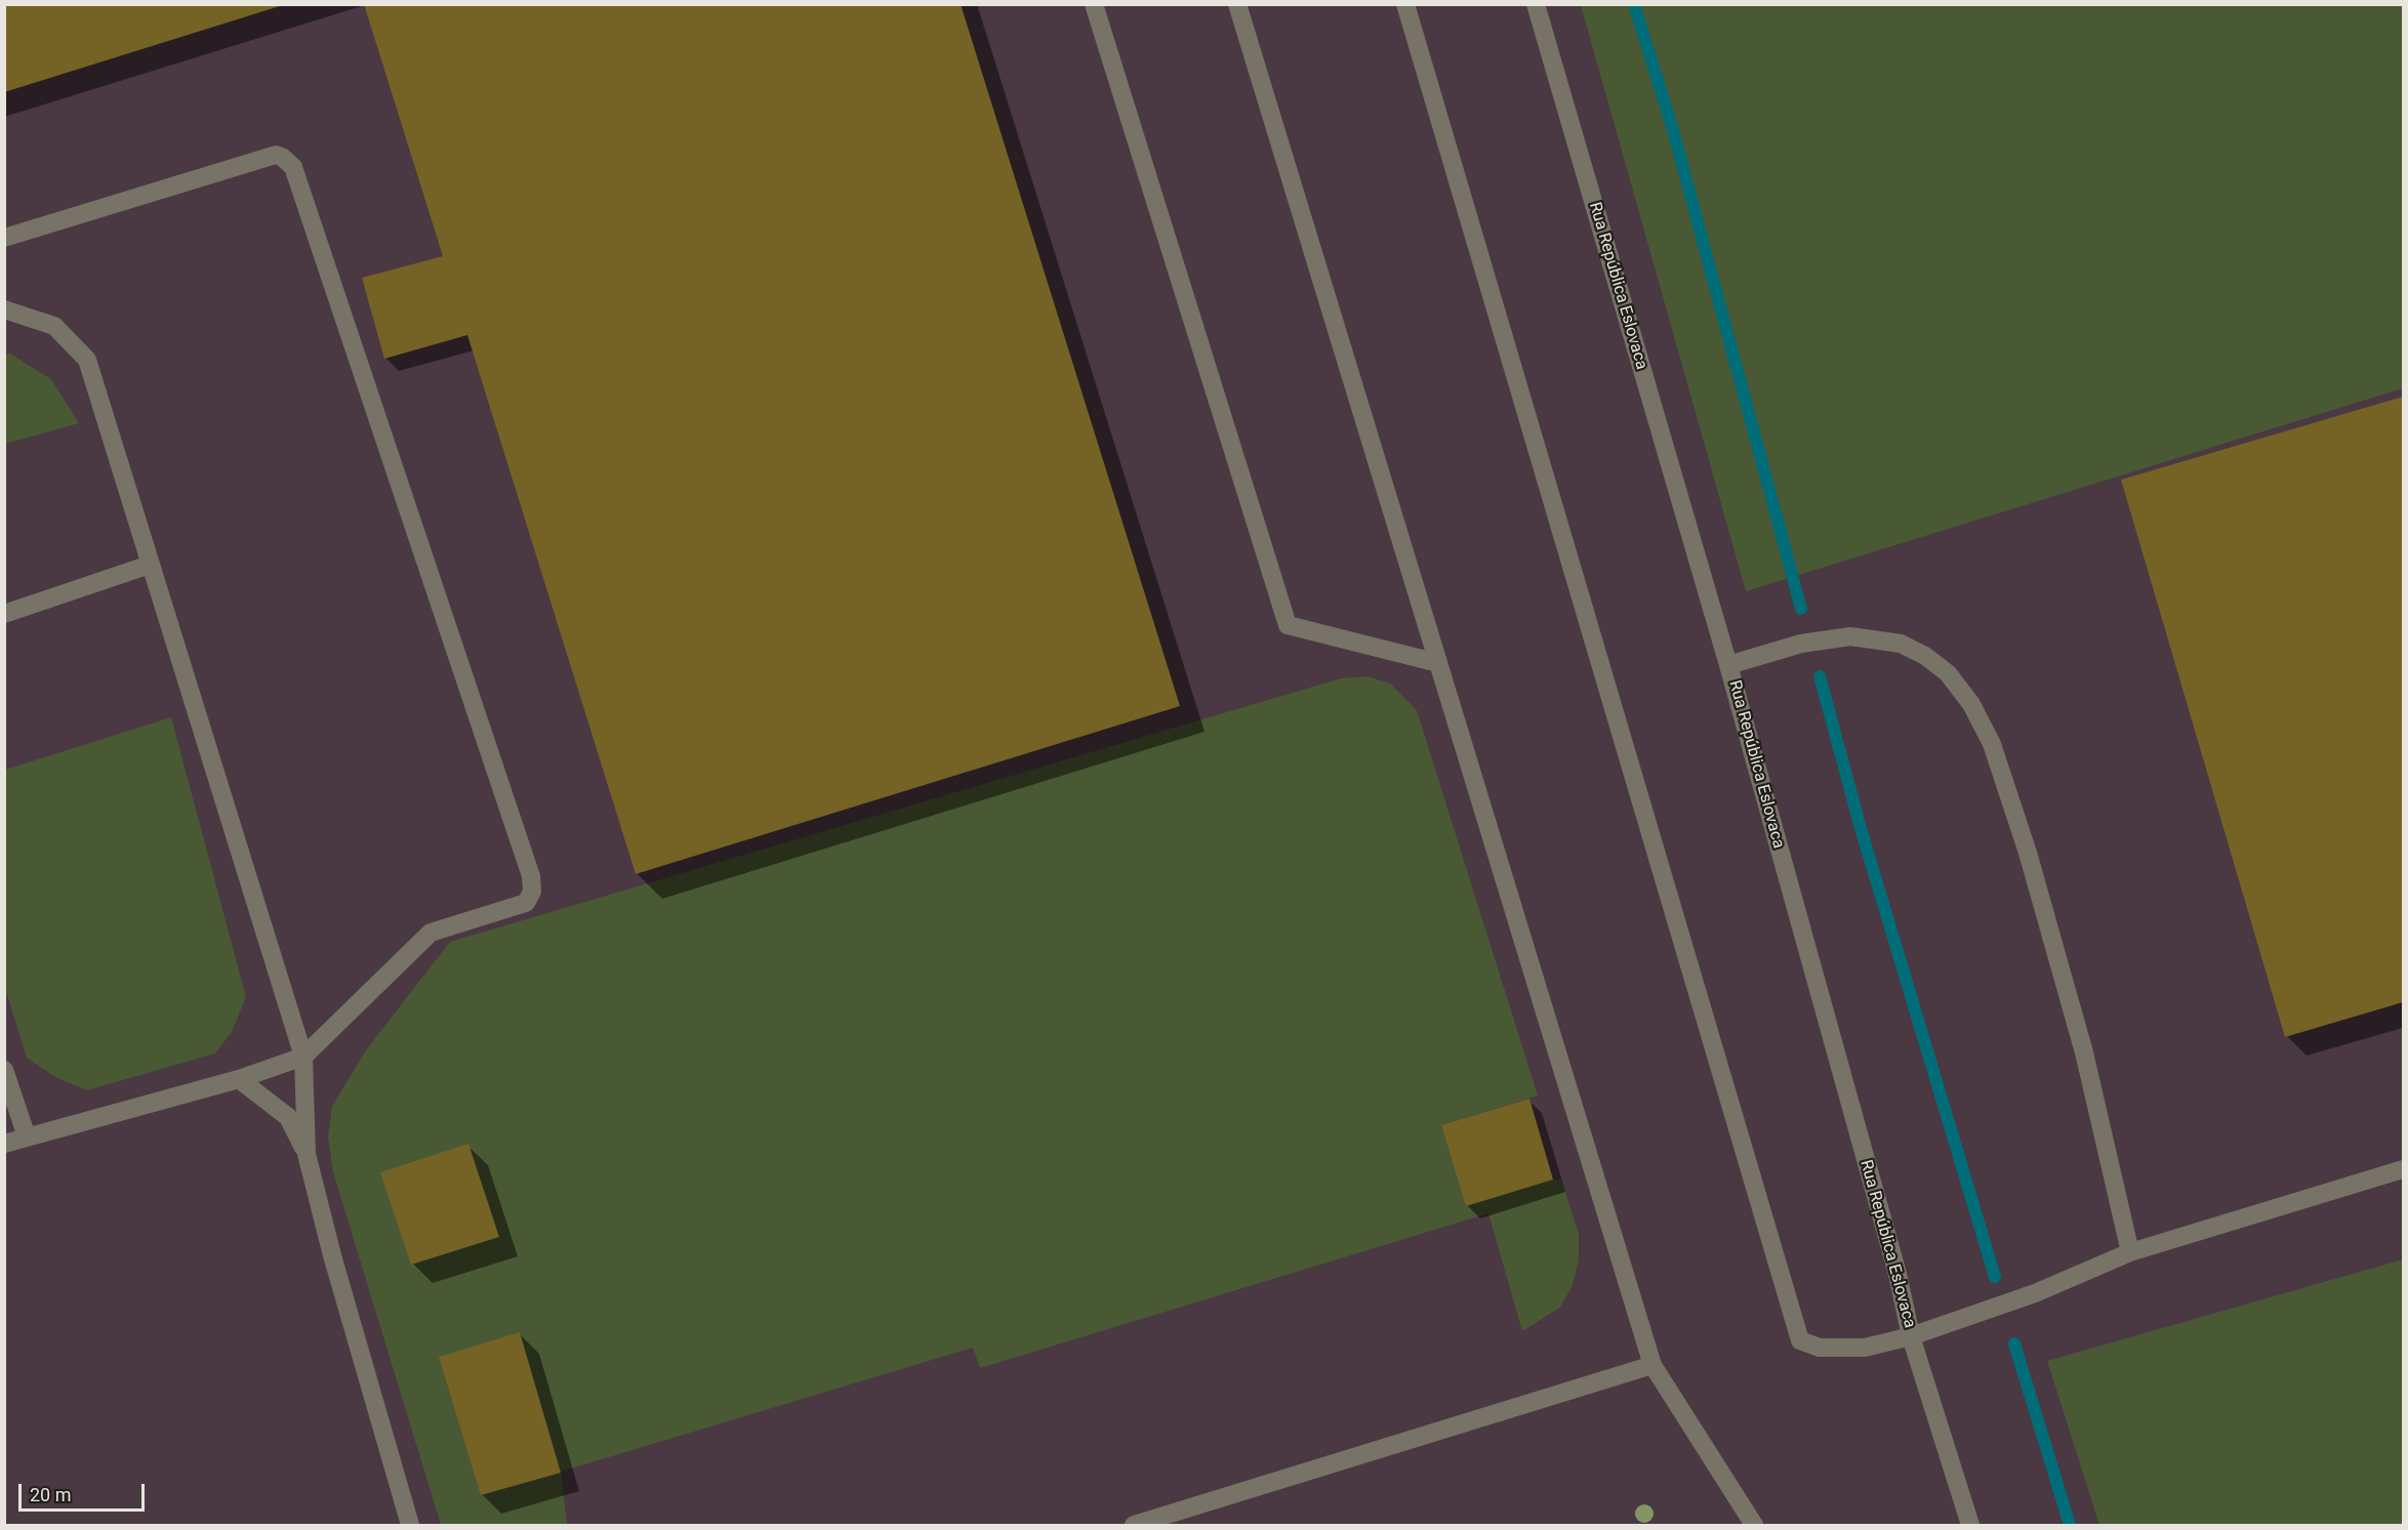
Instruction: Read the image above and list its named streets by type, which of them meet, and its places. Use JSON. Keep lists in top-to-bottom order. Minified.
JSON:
{"streets":{"lane":["Rua República Eslovaca"]},"scale_bar":"20 m"}
